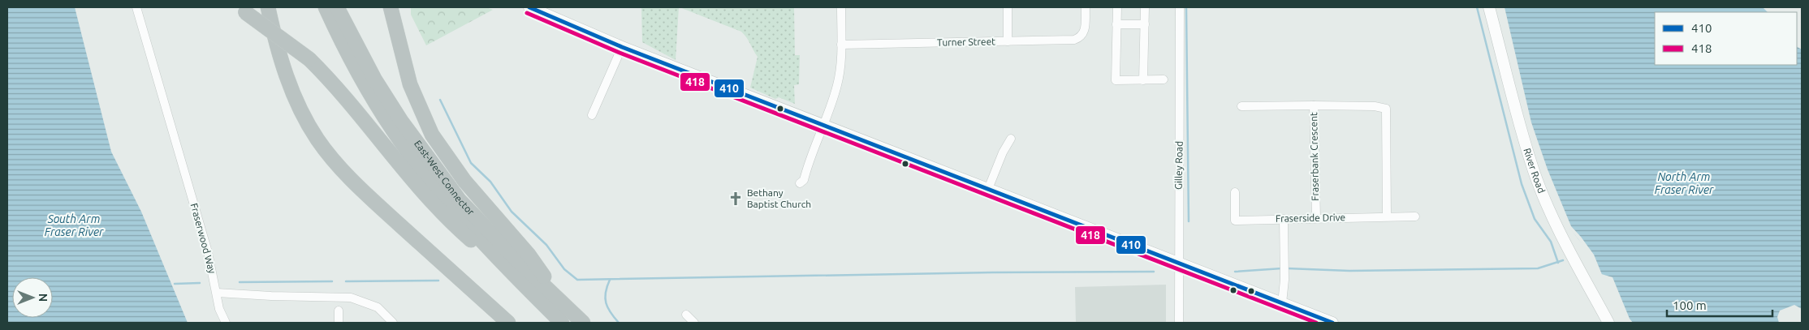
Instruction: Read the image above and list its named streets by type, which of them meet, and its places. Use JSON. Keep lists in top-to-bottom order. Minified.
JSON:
{"streets":{"highway":["East-West Connector"],"main road":["River Road"],"street":["Turner Street","Fraserbank Crescent","Gilley Road","Fraserside Drive","Fraserwood Way"]},"crossings":[["Fraserbank Crescent","Fraserside Drive"]],"water":["North Arm Fraser River","South Arm Fraser River"],"places":{"church":["Bethany Baptist Church"]},"lines":["transit line 410","transit line 418"],"legend":["410","418"],"scale_bar":"100 m","north":"right"}
